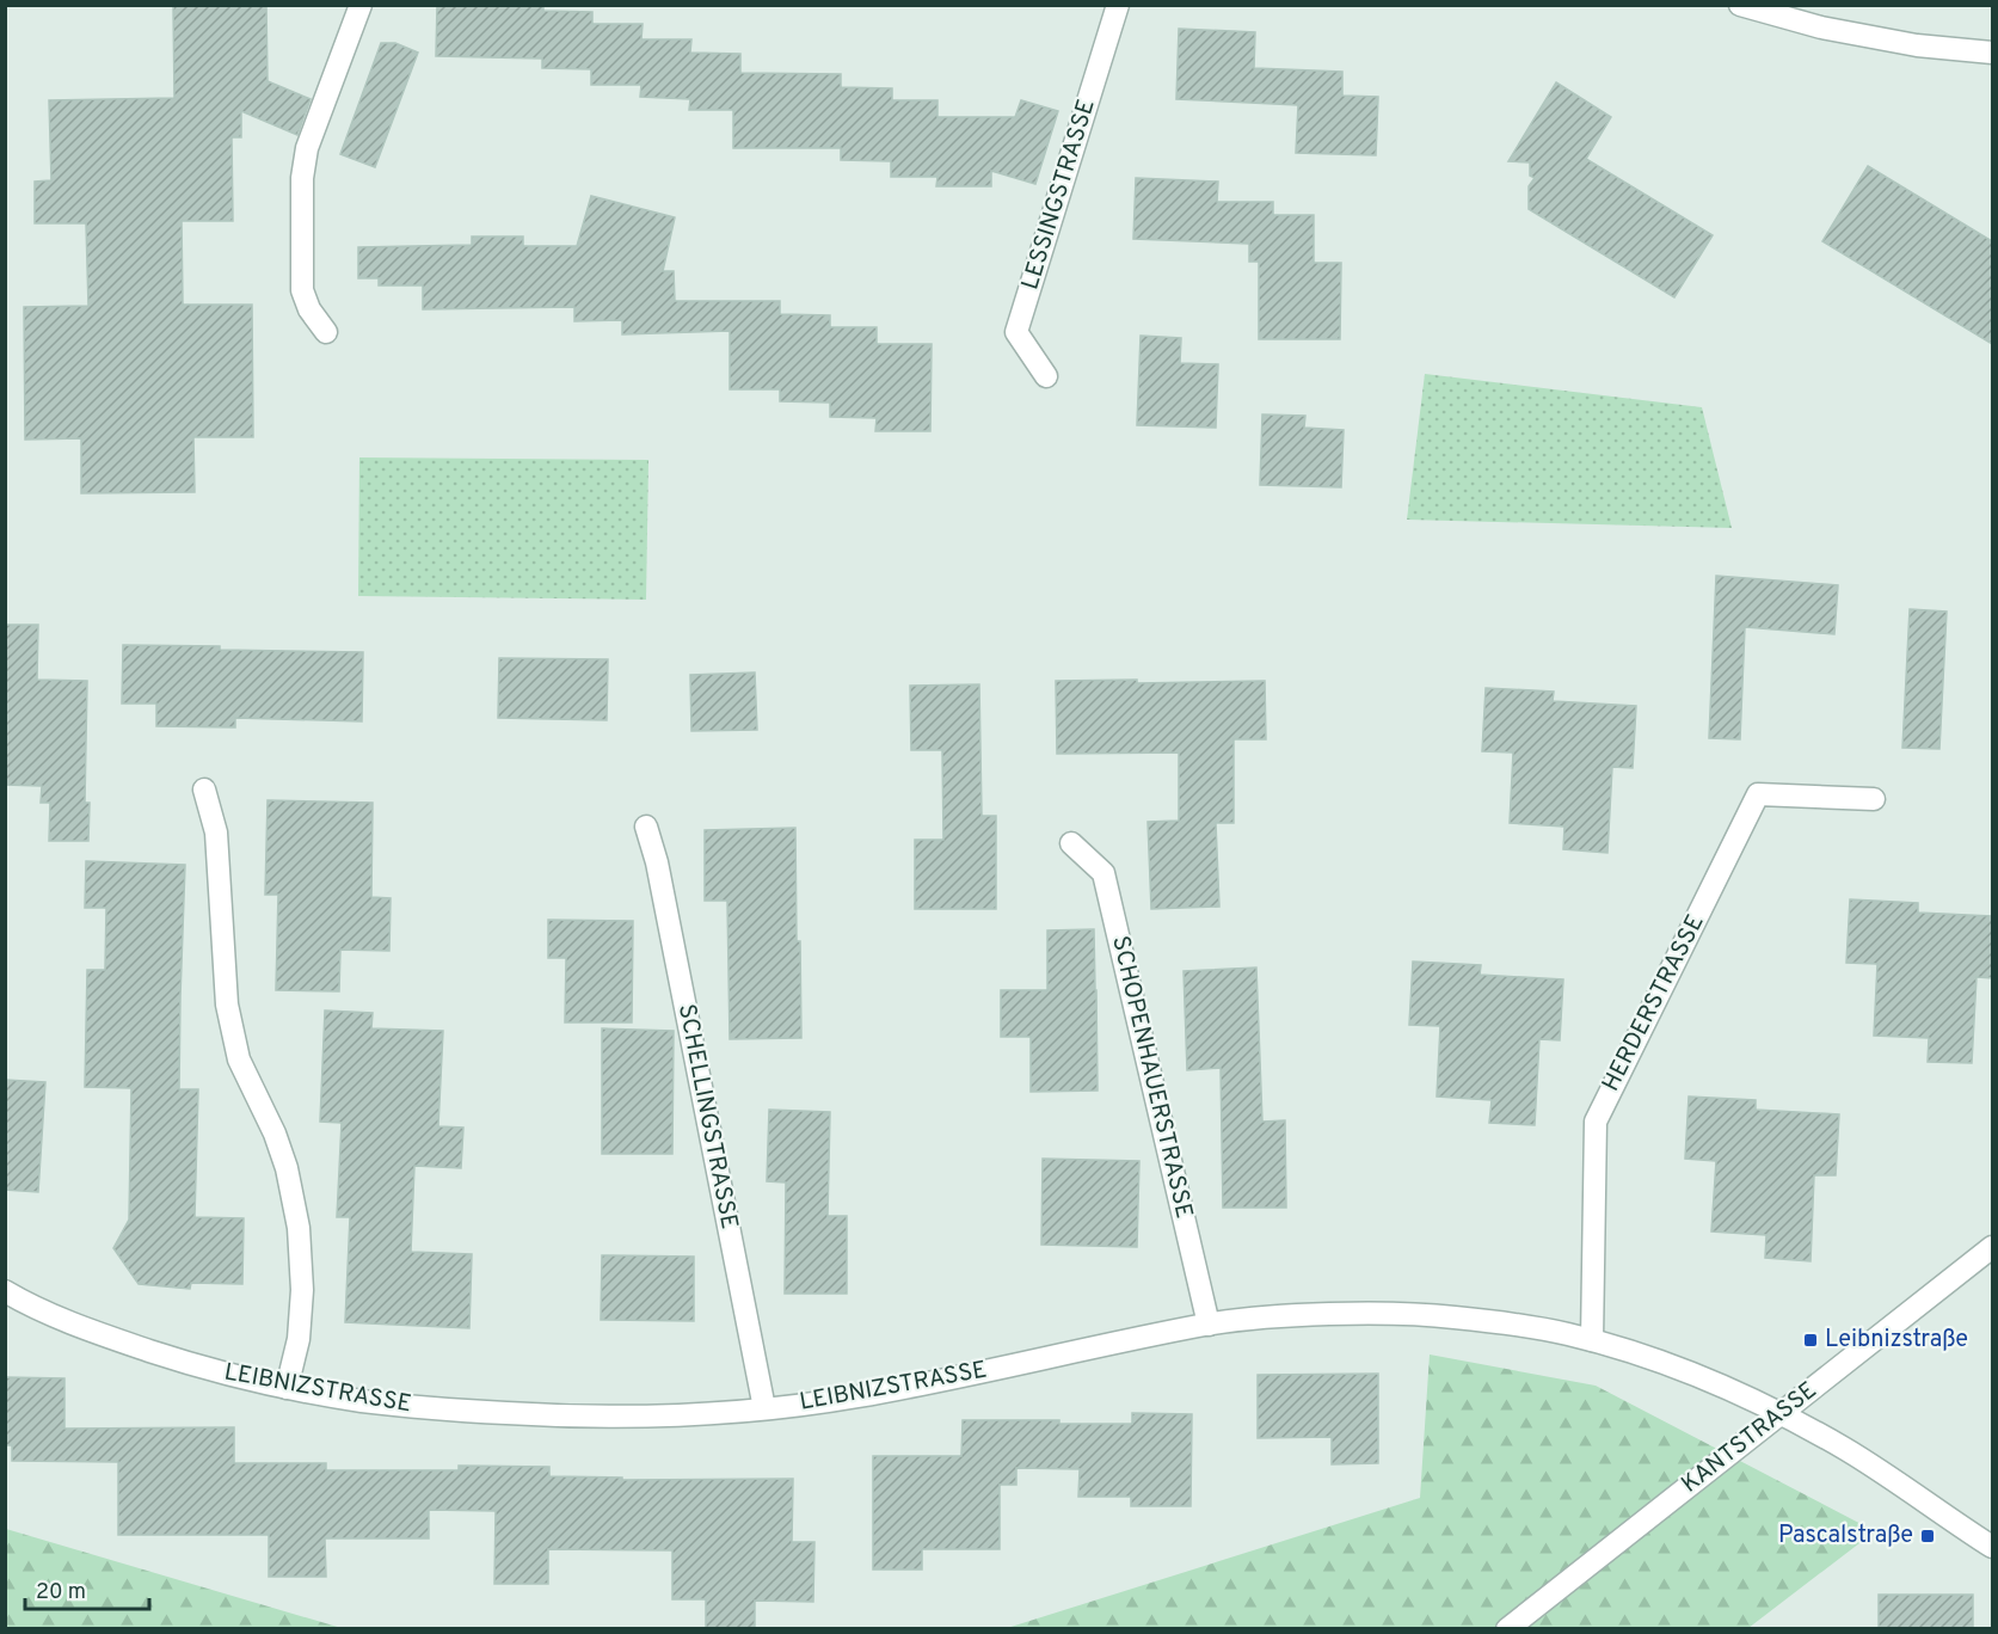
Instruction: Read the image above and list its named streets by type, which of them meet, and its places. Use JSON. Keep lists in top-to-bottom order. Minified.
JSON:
{"streets":{"street":["LESSINGSTRASSE","HERDERSTRASSE","SCHOPENHAUERSTRASSE","SCHELLINGSTRASSE","LEIBNIZSTRASSE","KANTSTRASSE"]},"crossings":[["HERDERSTRASSE","LEIBNIZSTRASSE"],["SCHOPENHAUERSTRASSE","LEIBNIZSTRASSE"],["SCHELLINGSTRASSE","LEIBNIZSTRASSE"],["LEIBNIZSTRASSE","KANTSTRASSE"]],"places":{"transit":["Leibnizstraße","Pascalstraße"]},"scale_bar":"20 m"}
